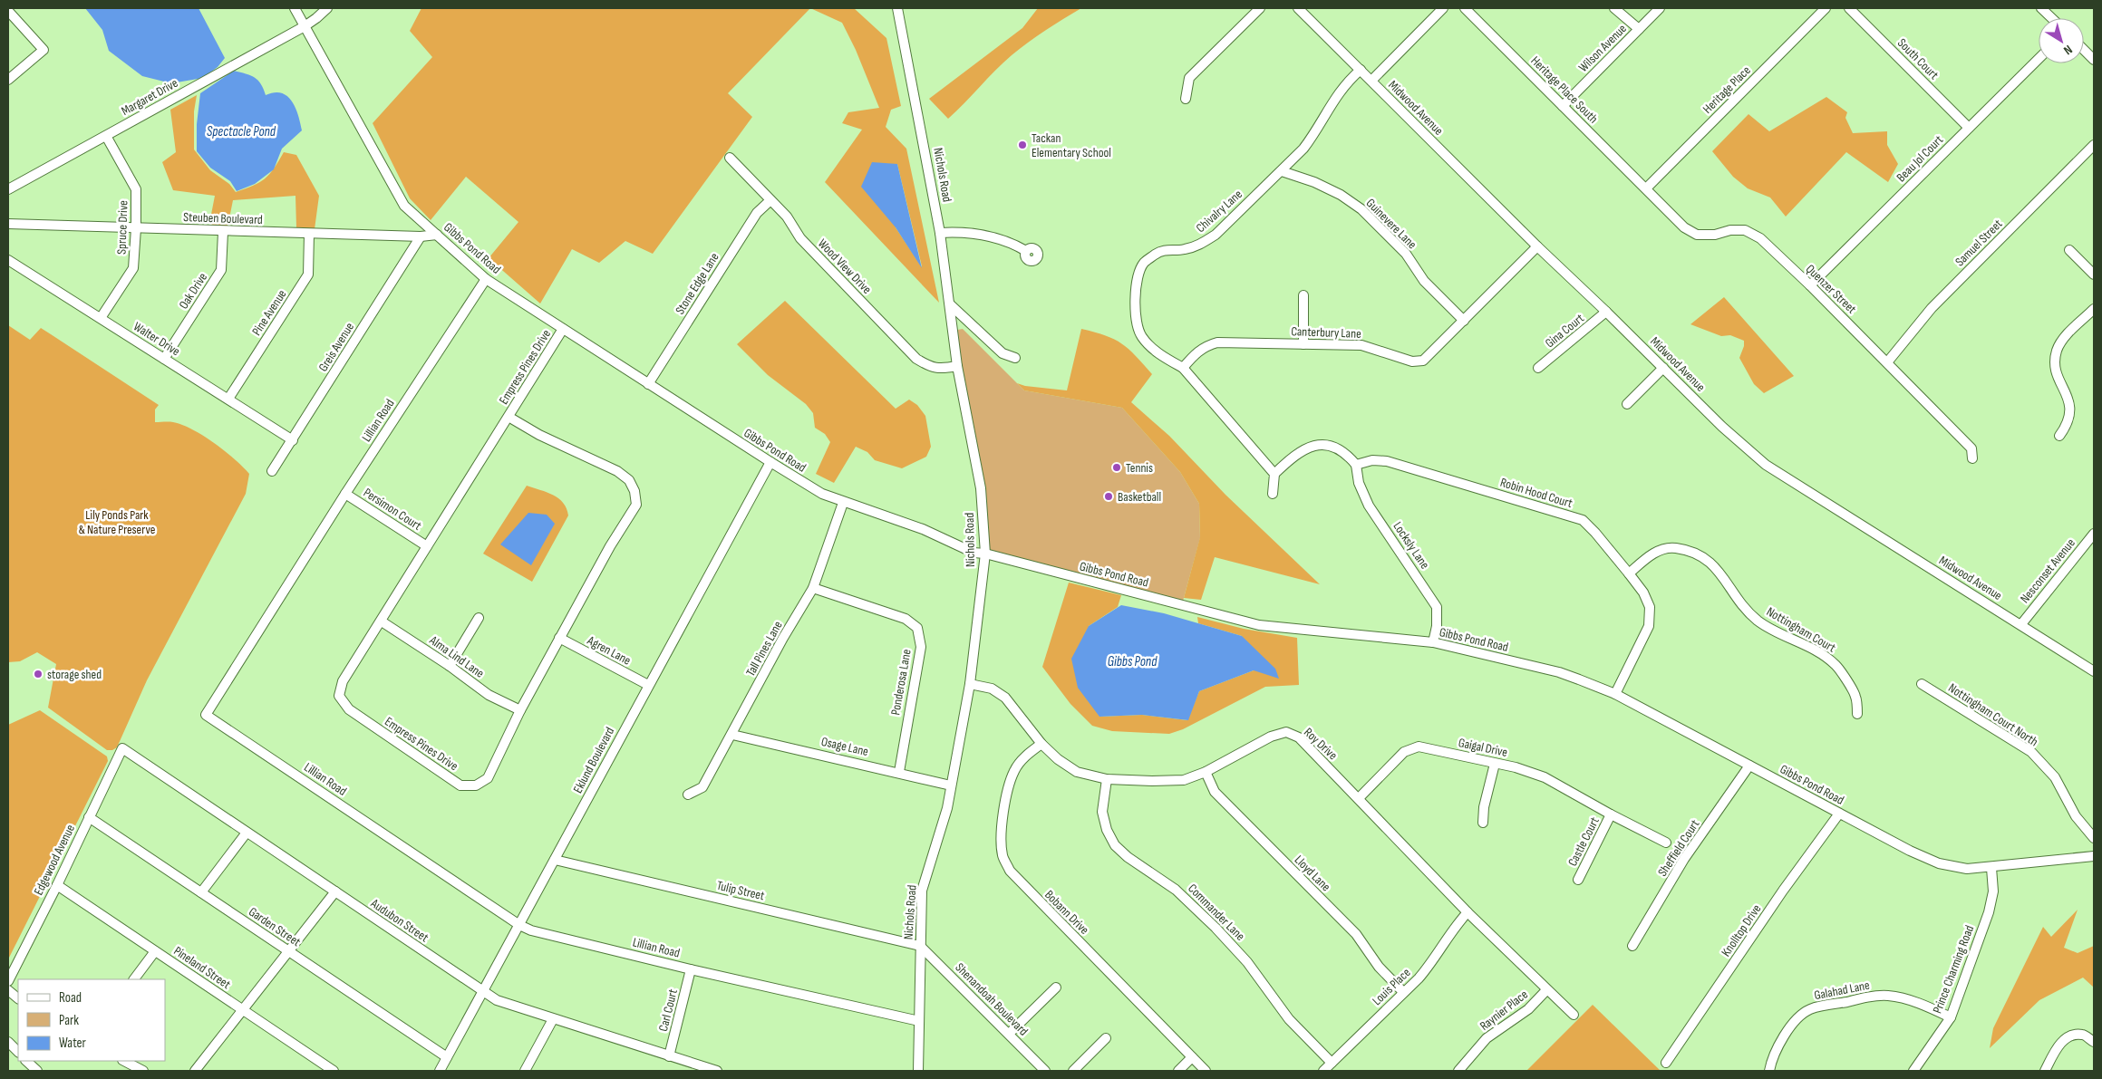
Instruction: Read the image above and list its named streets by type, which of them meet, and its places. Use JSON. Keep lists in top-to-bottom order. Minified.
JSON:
{"streets":{"street":["Wilson Avenue","South Court","Heritage Place South","Heritage Place","Margaret Drive","Midwood Avenue","Beau Jol Court","Nichols Road","Chivalry Lane","Steuben Boulevard","Guinevere Lane","Spruce Drive","Samuel Street","Gibbs Pond Road","Wood View Drive","Stone Edge Lane","Quenzer Street","Oak Drive","Pine Avenue","Gina Court","Canterbury Lane","Walter Drive","Greis Avenue","Empress Pines Drive","Lillian Road","Robin Hood Court","Persimon Court","Locksly Lane","Nesconset Avenue","Nottingham Court","Tall Pines Lane","Agren Lane","Alma Lind Lane","Ponderosa Lane","Nottingham Court North","Roy Drive","Osage Lane","Gaigal Drive","Eklund Boulevard","Castle Court","Sheffield Court","Edgewood Avenue","Lloyd Lane","Tulip Street","Bobann Drive","Commander Lane","Audubon Street","Garden Street","Knolltop Drive","Pineland Street","Prince Charming Road","Louis Place","Galahad Lane","Shenandoah Boulevard","Carl Court","Raynier Place"]},"crossings":[["Wilson Avenue","Heritage Place South"],["South Court","Beau Jol Court"],["Heritage Place South","Heritage Place"],["Heritage Place South","Quenzer Street"],["Heritage Place","Quenzer Street"],["Margaret Drive","Spruce Drive"],["Margaret Drive","Gibbs Pond Road"],["Midwood Avenue","Chivalry Lane"],["Midwood Avenue","Gina Court"],["Midwood Avenue","Canterbury Lane"],["Midwood Avenue","Nesconset Avenue"],["Beau Jol Court","Quenzer Street"],["Nichols Road","Gibbs Pond Road"],["Nichols Road","Wood View Drive"],["Nichols Road","Lillian Road"],["Nichols Road","Roy Drive"],["Nichols Road","Osage Lane"],["Nichols Road","Tulip Street"],["Nichols Road","Shenandoah Boulevard"],["Chivalry Lane","Guinevere Lane"],["Chivalry Lane","Canterbury Lane"],["Steuben Boulevard","Spruce Drive"],["Steuben Boulevard","Gibbs Pond Road"],["Steuben Boulevard","Oak Drive"],["Steuben Boulevard","Pine Avenue"],["Steuben Boulevard","Greis Avenue"],["Guinevere Lane","Canterbury Lane"],["Spruce Drive","Walter Drive"],["Samuel Street","Quenzer Street"],["Gibbs Pond Road","Stone Edge Lane"],["Gibbs Pond Road","Empress Pines Drive"],["Gibbs Pond Road","Lillian Road"],["Gibbs Pond Road","Robin Hood Court"],["Gibbs Pond Road","Locksly Lane"],["Gibbs Pond Road","Tall Pines Lane"],["Gibbs Pond Road","Eklund Boulevard"],["Gibbs Pond Road","Sheffield Court"],["Gibbs Pond Road","Knolltop Drive"],["Gibbs Pond Road","Prince Charming Road"],["Wood View Drive","Stone Edge Lane"],["Oak Drive","Walter Drive"],["Pine Avenue","Walter Drive"],["Walter Drive","Greis Avenue"],["Empress Pines Drive","Persimon Court"],["Empress Pines Drive","Agren Lane"],["Empress Pines Drive","Alma Lind Lane"],["Lillian Road","Persimon Court"],["Lillian Road","Eklund Boulevard"],["Lillian Road","Carl Court"],["Robin Hood Court","Locksly Lane"],["Robin Hood Court","Nottingham Court"],["Tall Pines Lane","Ponderosa Lane"],["Tall Pines Lane","Osage Lane"],["Agren Lane","Eklund Boulevard"],["Ponderosa Lane","Osage Lane"],["Roy Drive","Gaigal Drive"],["Roy Drive","Lloyd Lane"],["Roy Drive","Bobann Drive"],["Roy Drive","Commander Lane"],["Roy Drive","Louis Place"],["Roy Drive","Raynier Place"],["Gaigal Drive","Castle Court"],["Eklund Boulevard","Tulip Street"],["Eklund Boulevard","Audubon Street"],["Eklund Boulevard","Garden Street"],["Edgewood Avenue","Audubon Street"],["Edgewood Avenue","Garden Street"],["Edgewood Avenue","Pineland Street"],["Lloyd Lane","Louis Place"],["Tulip Street","Shenandoah Boulevard"],["Commander Lane","Louis Place"],["Audubon Street","Carl Court"],["Prince Charming Road","Galahad Lane"]],"water":["Spectacle Pond","Gibbs Pond"],"parks":["Lily Ponds Park & Nature Preserve"],"places":["Tackan Elementary School","Tennis","Basketball","storage shed"],"legend":["Road","Park","Water"],"north":"bottom right"}
